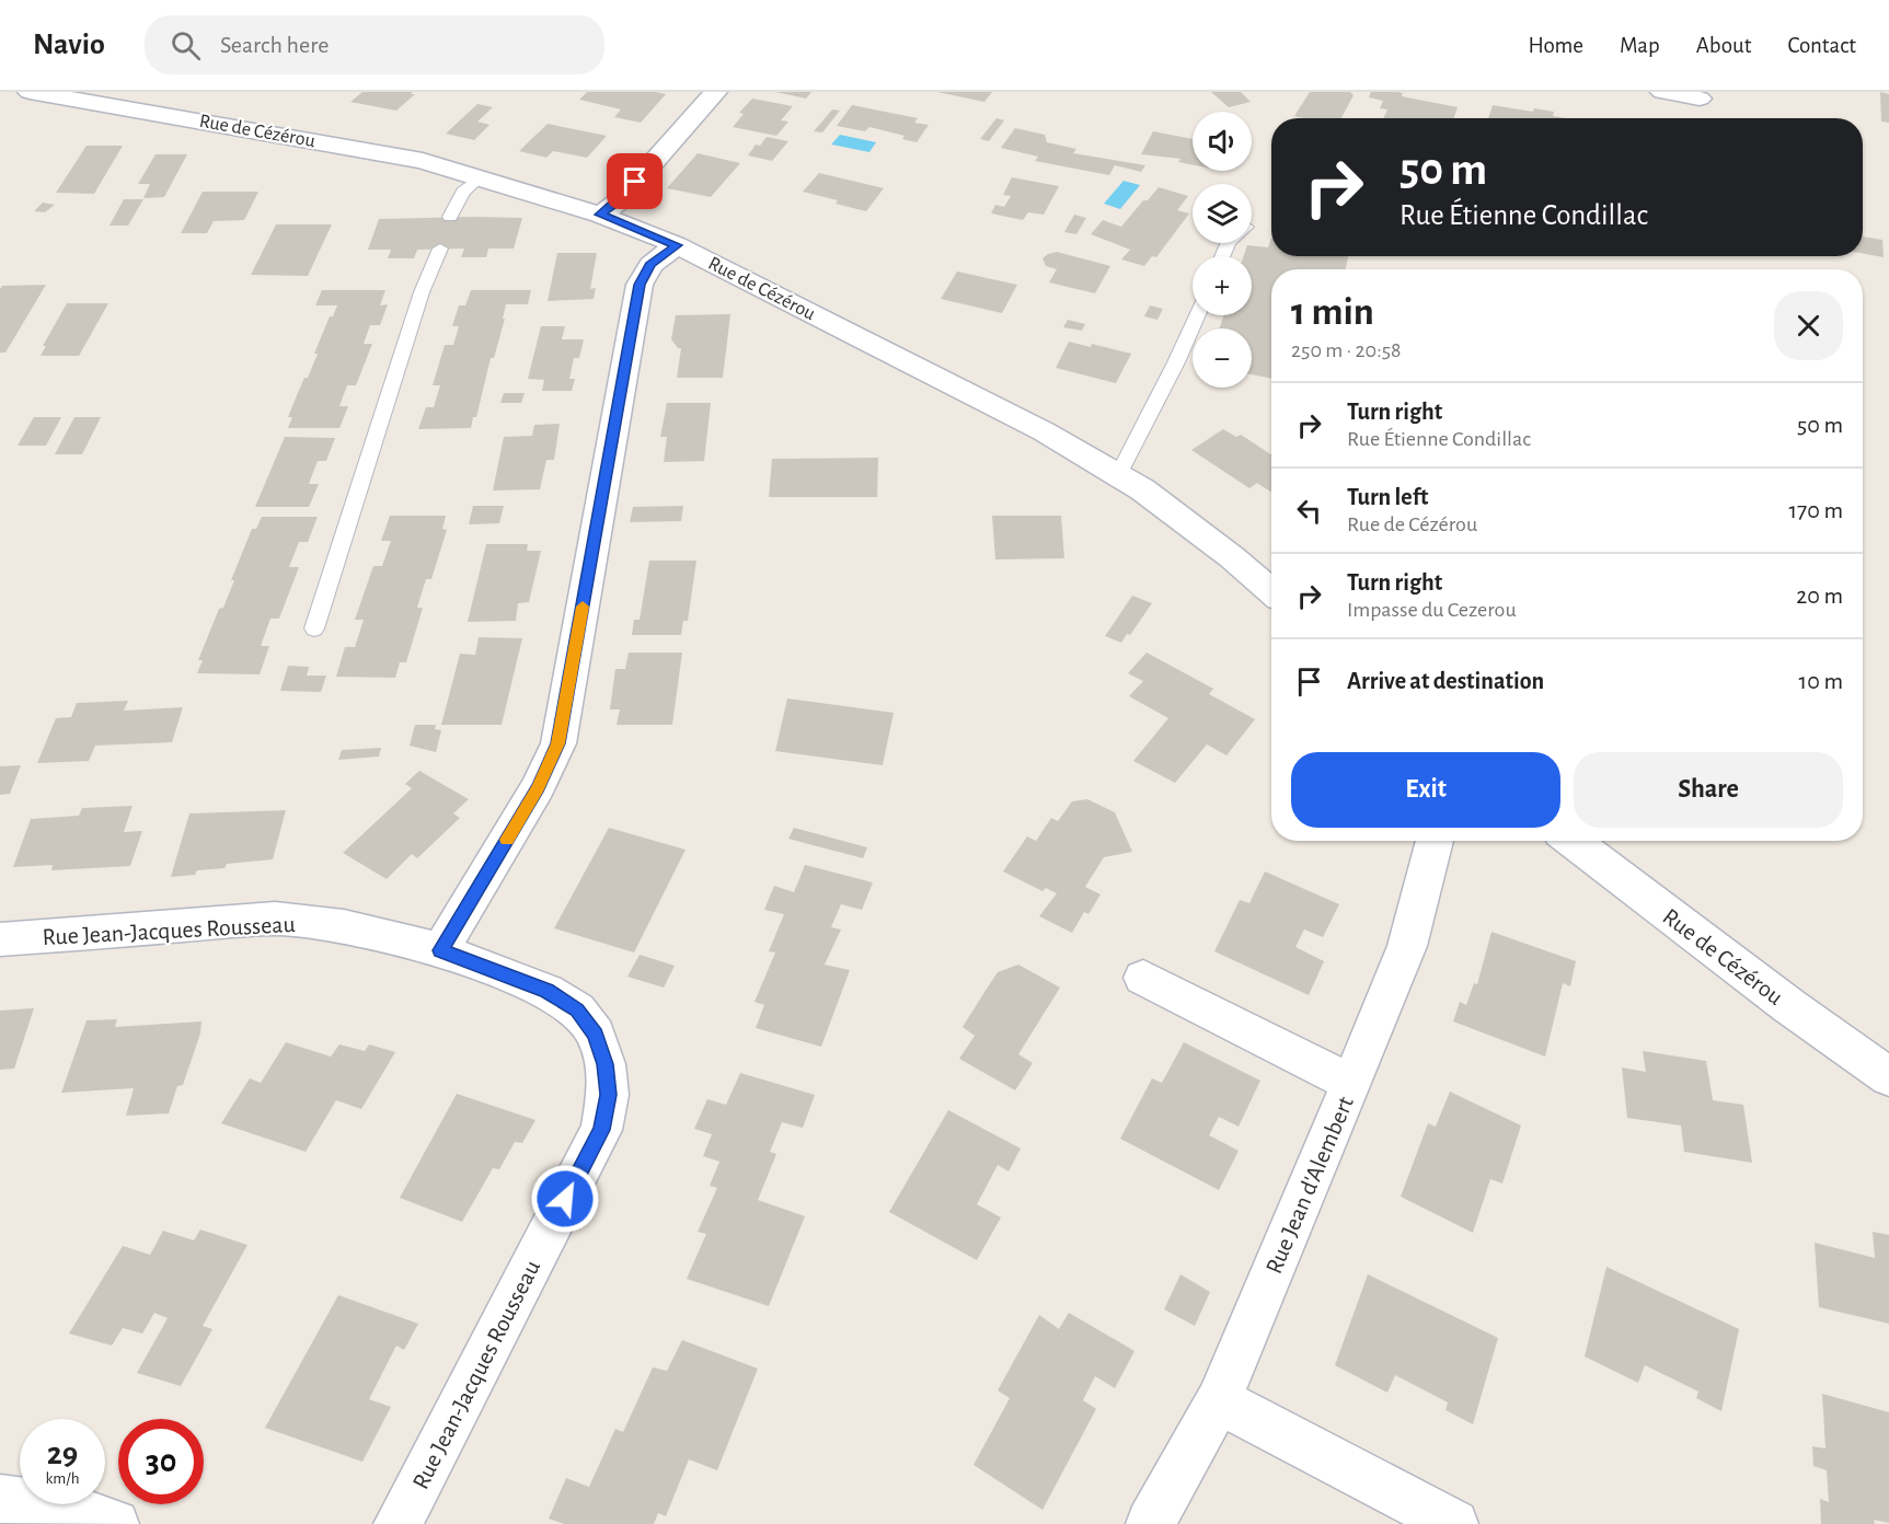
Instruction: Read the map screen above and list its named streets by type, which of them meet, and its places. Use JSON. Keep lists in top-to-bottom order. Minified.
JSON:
{"streets":{"street":["Rue de Cézérou","Rue Jean-Jacques Rousseau","Rue Jean d'Alembert"]},"page":{"header":"Navio","search":"Search here","nav":["Home","Map","About","Contact"],"map_buttons":["+","−"],"turn":["50 m","Rue Étienne Condillac"],"heading":["1 min","250 m · 20:58"],"list":[{"name":"Turn right","note":"Rue Étienne Condillac","value":"50 m"},{"name":"Turn left","note":"Rue de Cézérou","value":"170 m"},{"name":"Turn right","note":"Impasse du Cezerou","value":"20 m"},{"name":"Arrive at destination","value":"10 m"}],"buttons":["Exit","Share"],"speed":"29 km/h","limit":"30"}}
